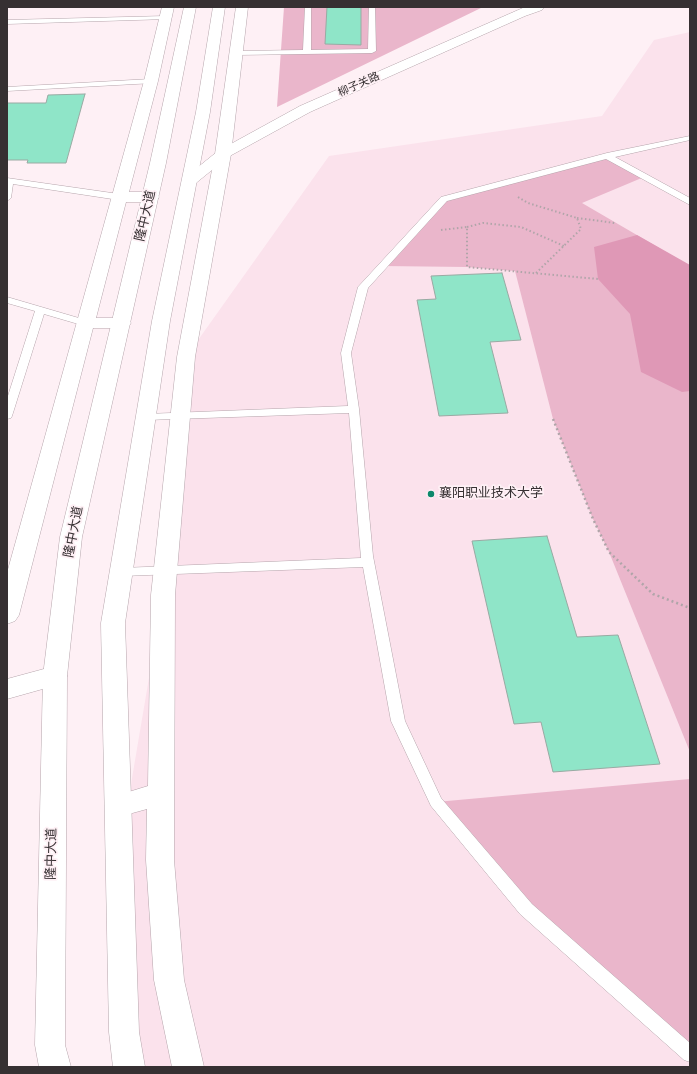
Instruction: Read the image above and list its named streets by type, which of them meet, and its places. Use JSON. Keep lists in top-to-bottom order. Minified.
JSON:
{"streets":{"street":["柳子关路","隆中大道"]},"places":["襄阳职业技术大学"]}
